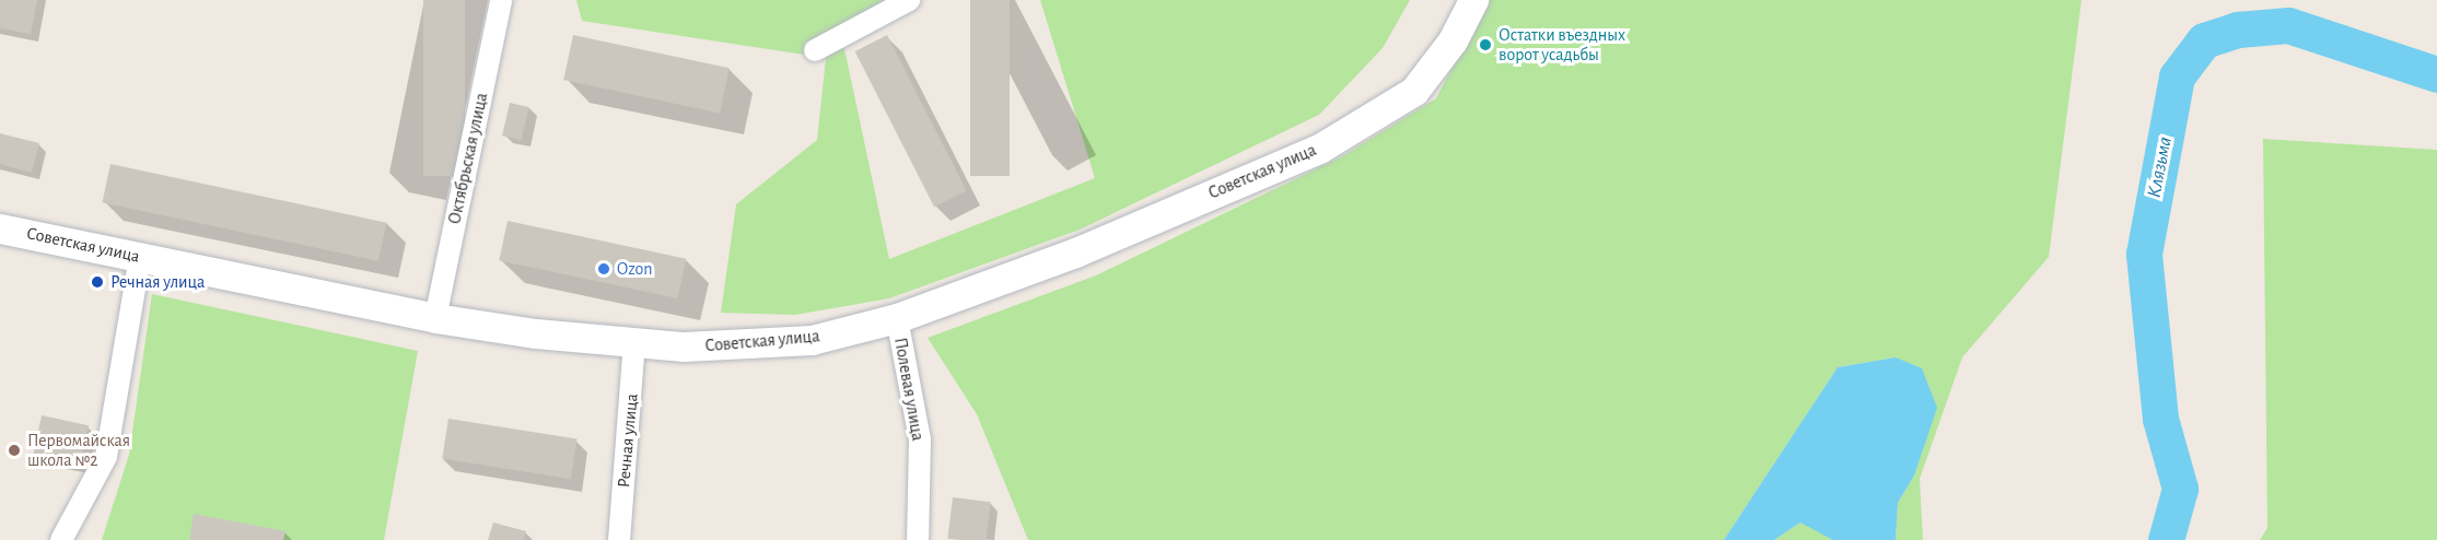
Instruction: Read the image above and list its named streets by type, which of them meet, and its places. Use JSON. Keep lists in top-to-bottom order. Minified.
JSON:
{"streets":{"main road":["Советская улица"],"street":["Октябрьская улица","Полевая улица","Речная улица"]},"crossings":[["Октябрьская улица","Советская улица"],["Советская улица","Полевая улица"],["Советская улица","Речная улица"]],"water":["Клязьма"],"places":["Остатки въездных ворот усадьбы","Ozon","Речная улица","Первомайская школа №2"]}
